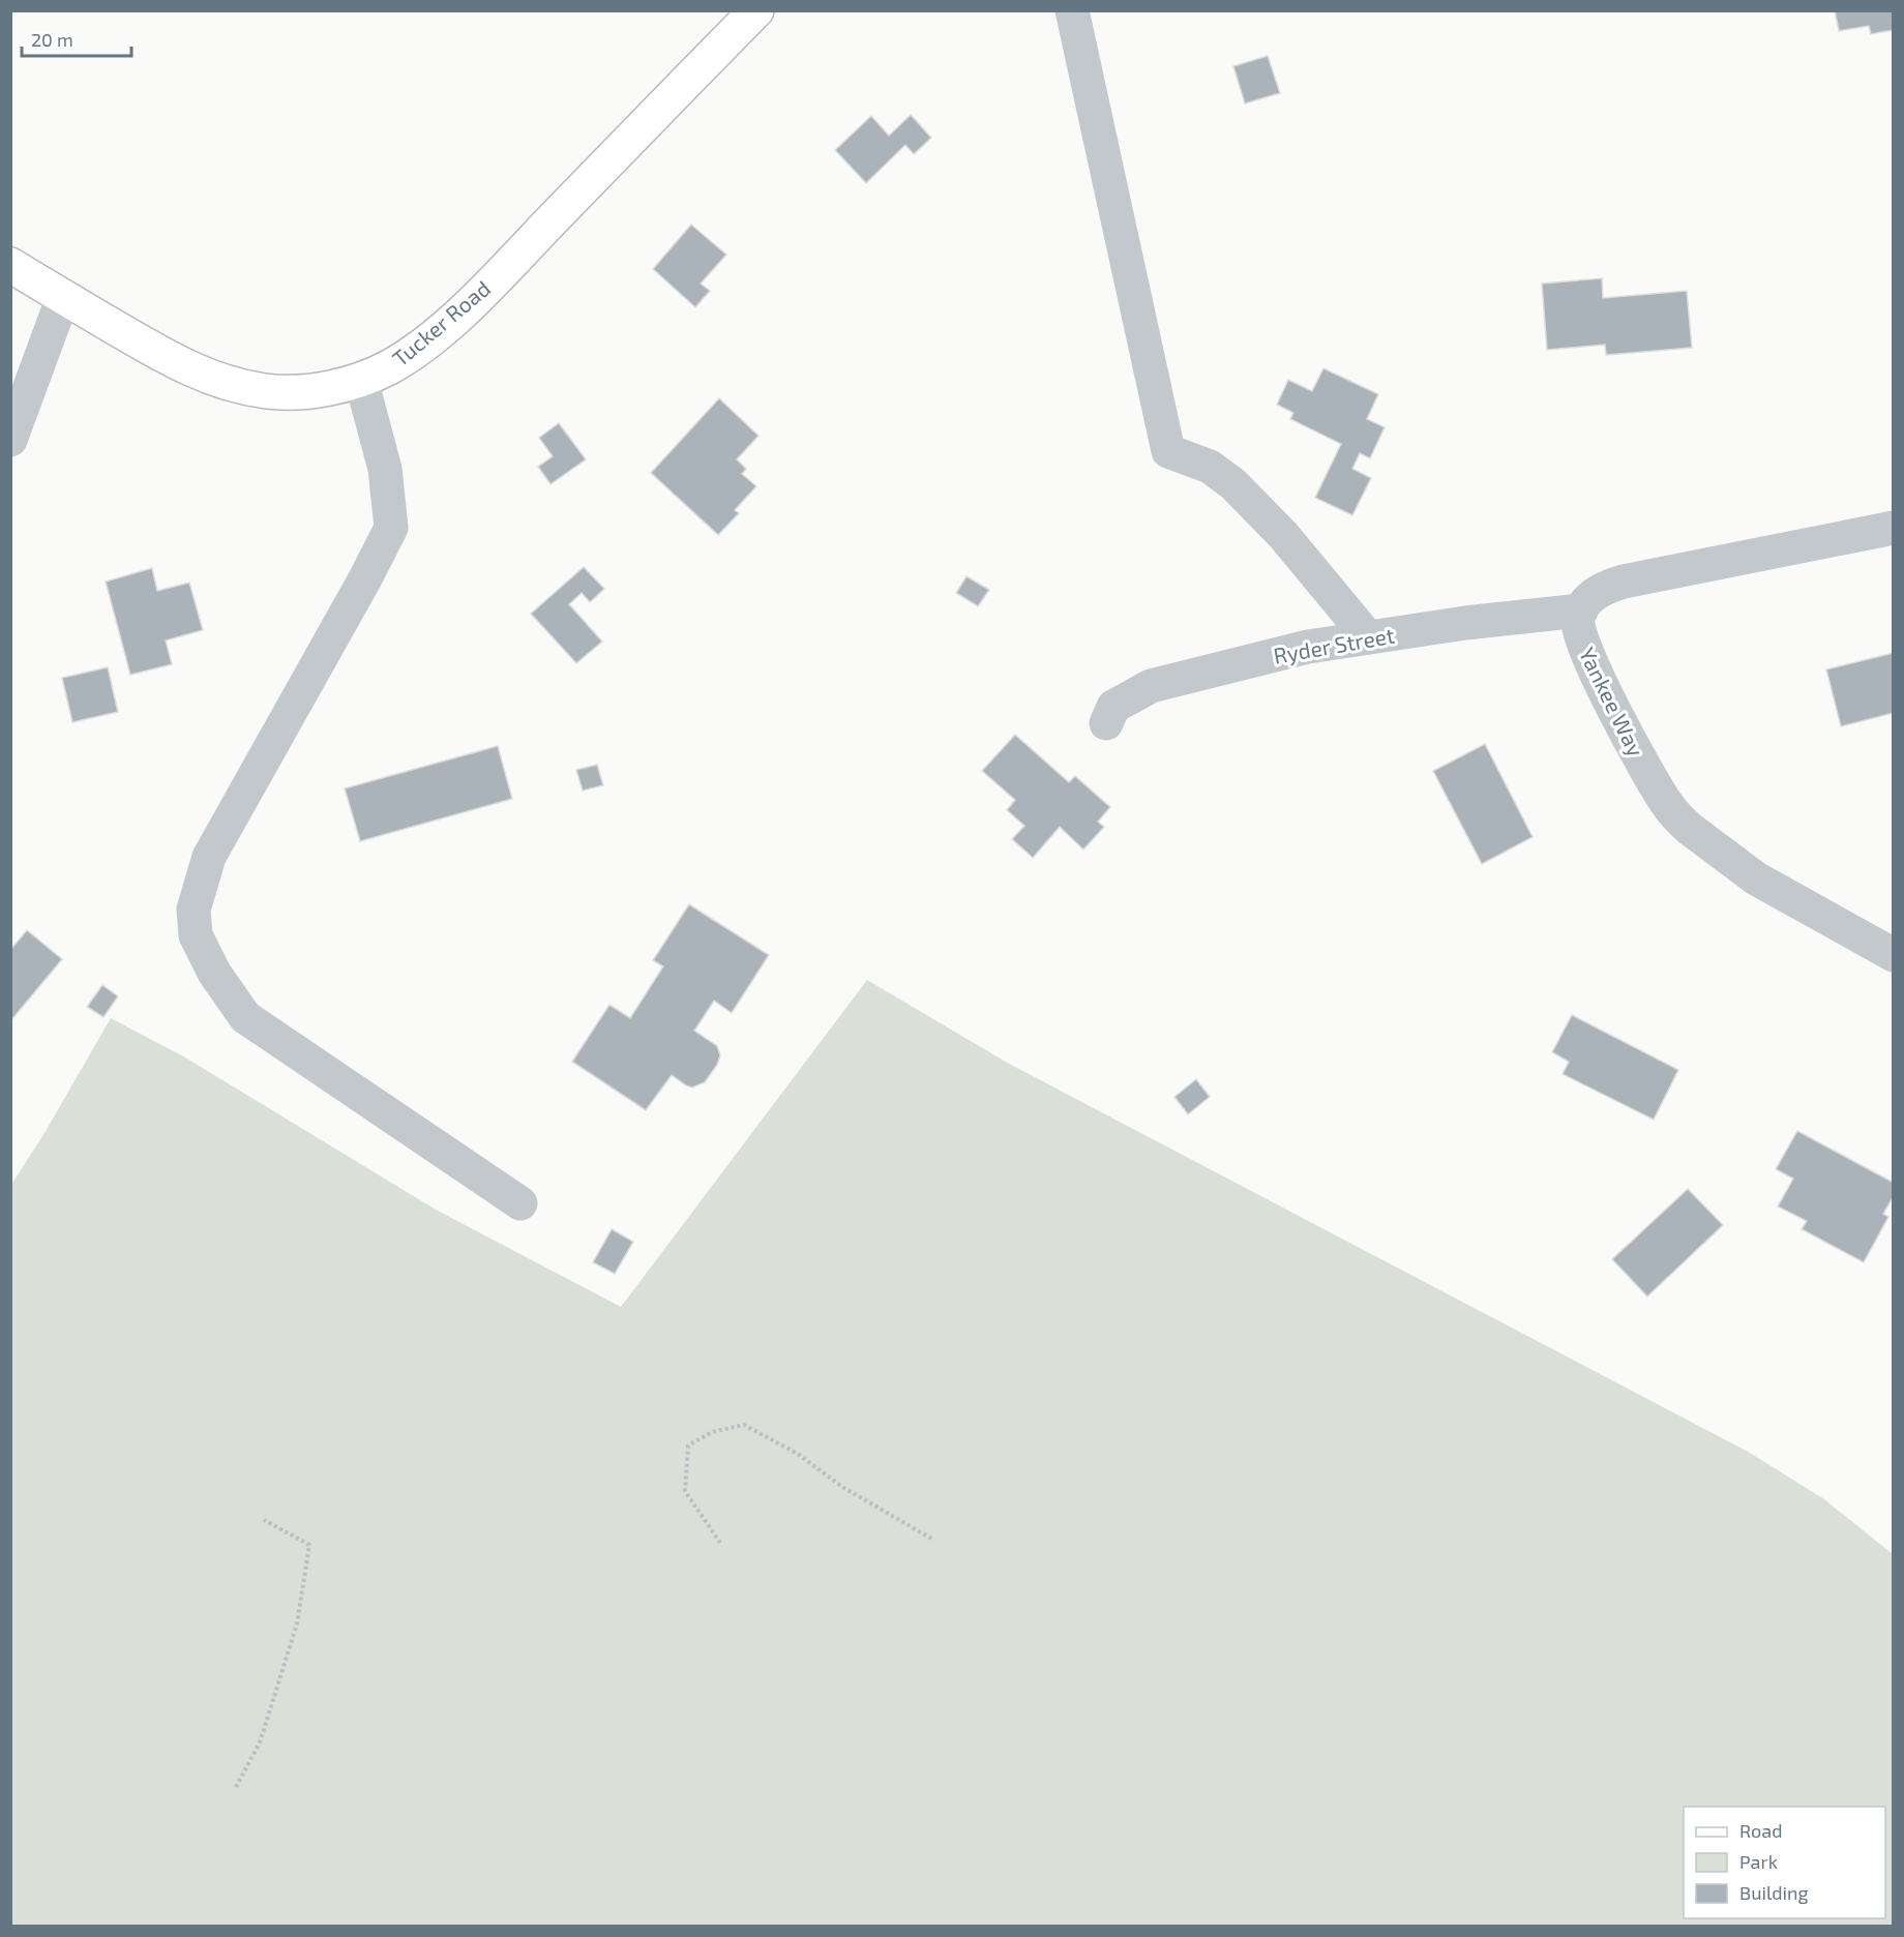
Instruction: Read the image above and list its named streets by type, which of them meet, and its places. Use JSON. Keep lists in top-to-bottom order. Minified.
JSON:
{"streets":{"main road":["Tucker Road"],"street":["Ryder Street","Yankee Way"]},"crossings":[["Ryder Street","Yankee Way"]],"legend":["Road","Park","Building"],"scale_bar":"20 m"}
